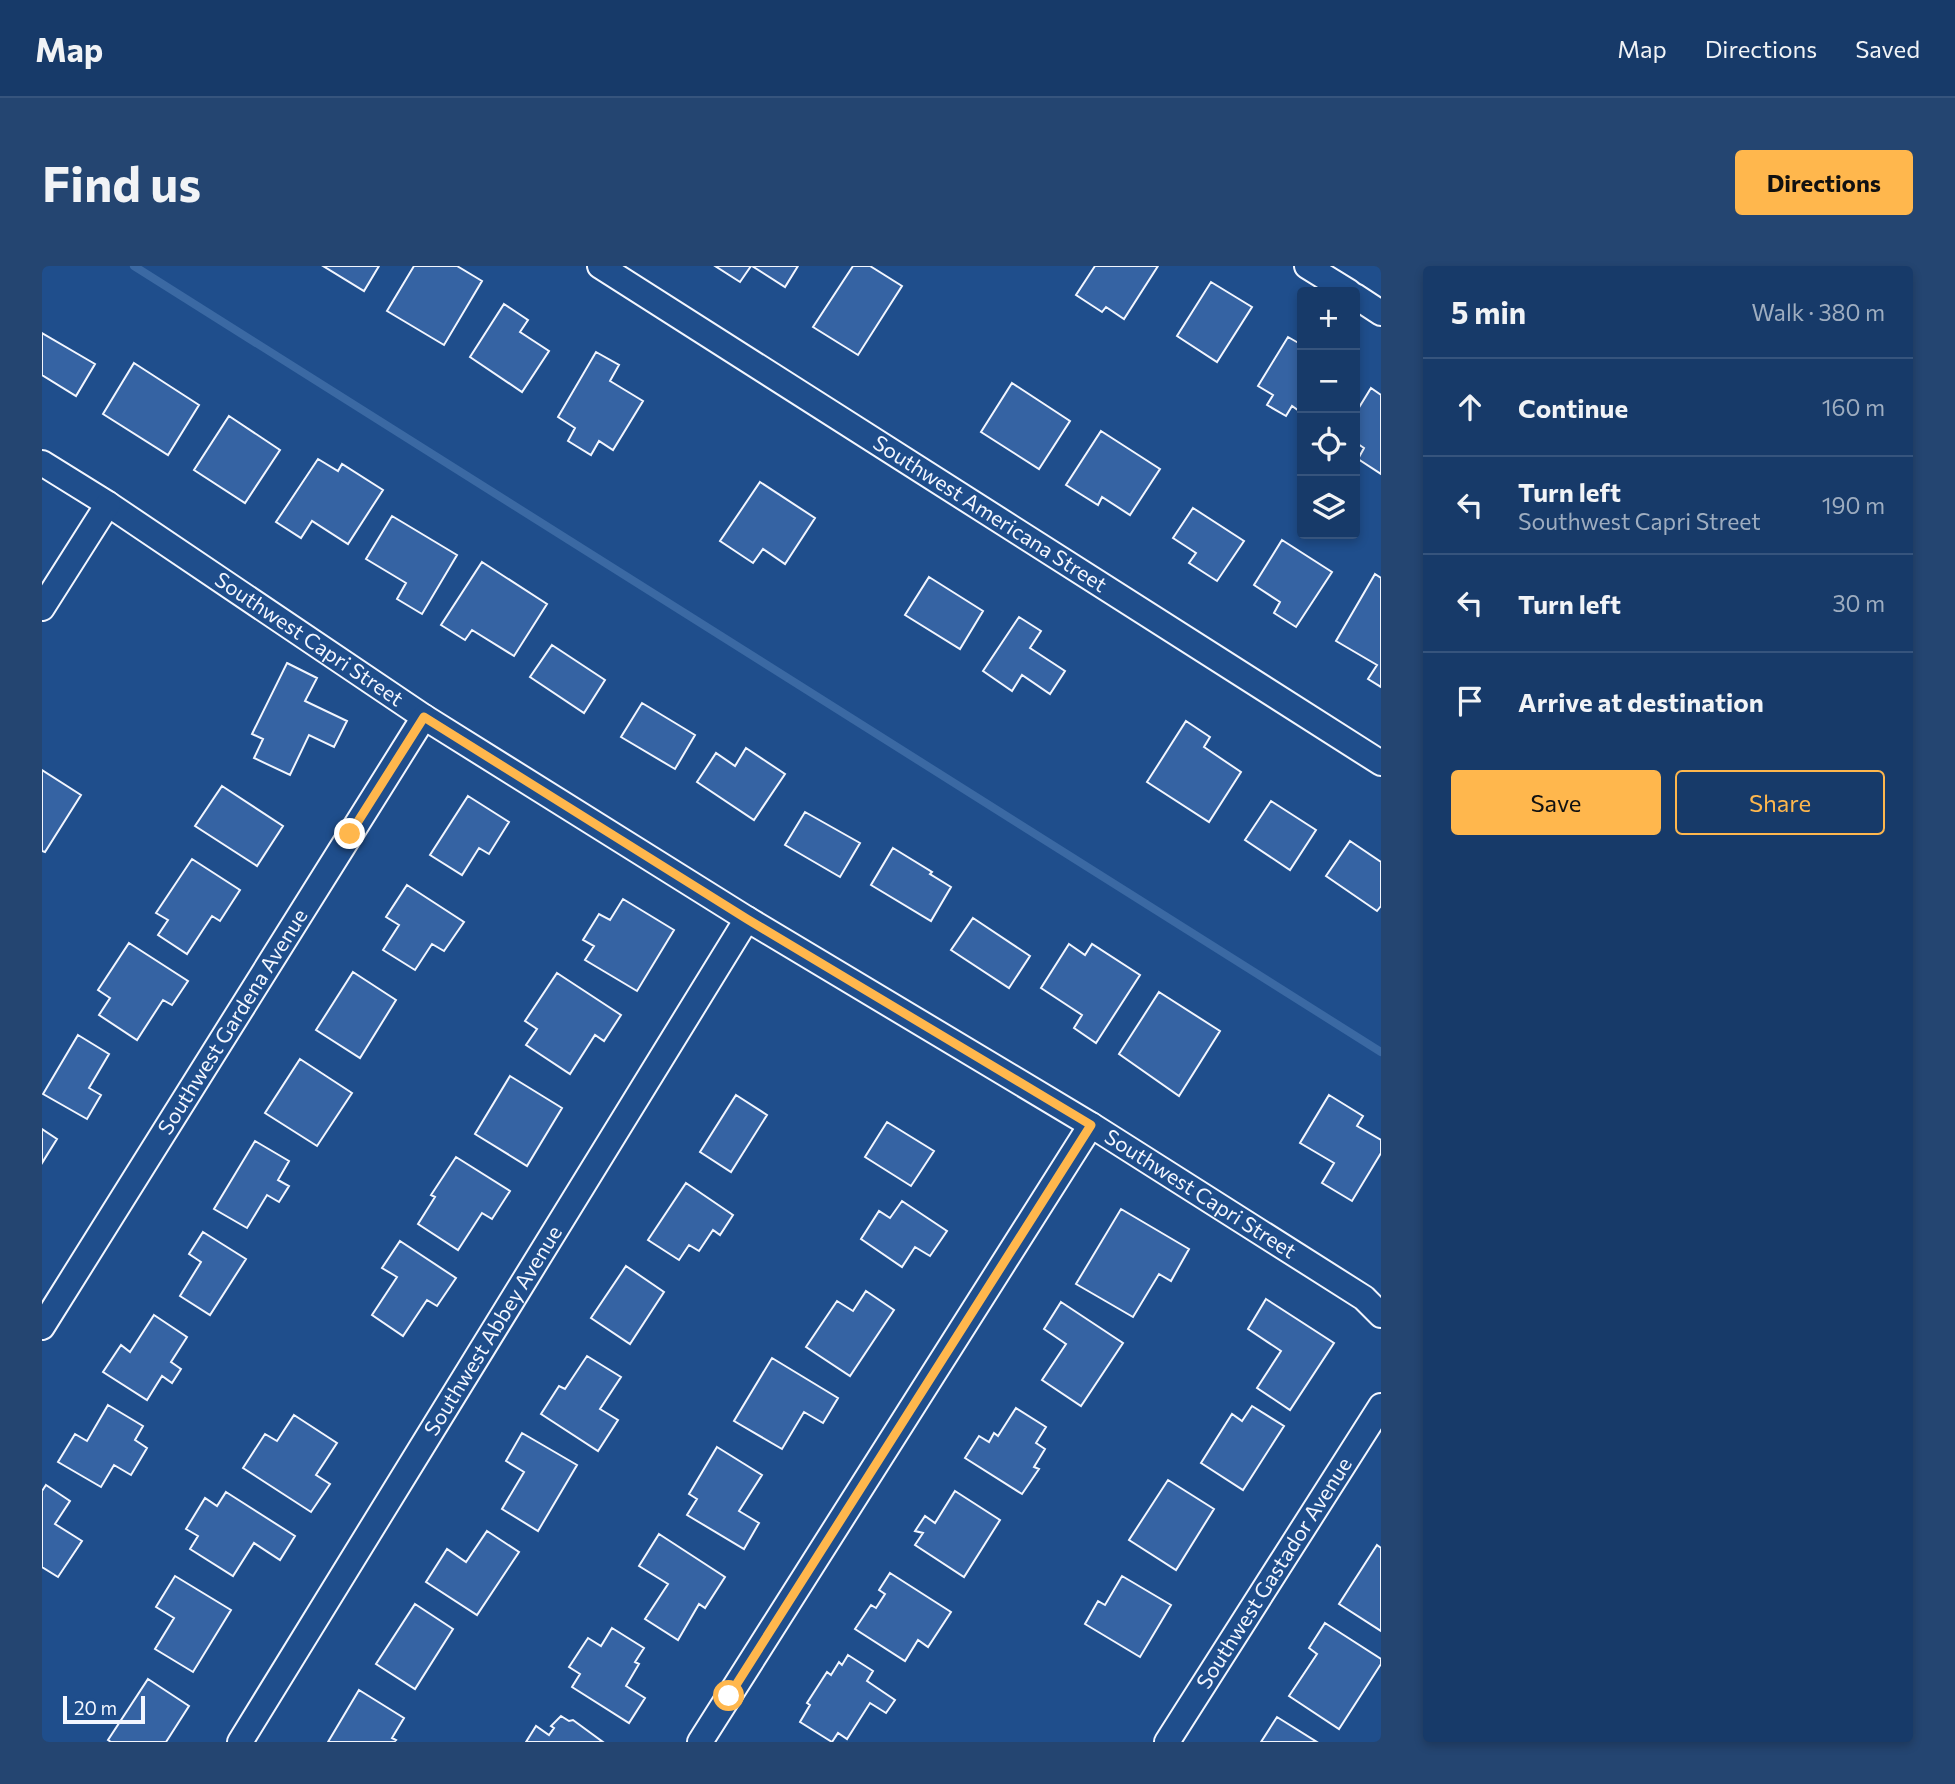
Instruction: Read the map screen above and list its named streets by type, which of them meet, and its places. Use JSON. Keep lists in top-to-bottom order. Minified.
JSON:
{"streets":{"street":["Southwest Americana Street","Southwest Capri Street","Southwest Gardena Avenue","Southwest Abbey Avenue","Southwest Gastador Avenue"]},"crossings":[["Southwest Capri Street","Southwest Gardena Avenue"],["Southwest Capri Street","Southwest Abbey Avenue"]],"scale_bar":"20 m","page":{"header":"Map","nav":["Map","Directions","Saved"],"buttons":["Directions",["Save","Share"]],"title":"Find us","heading":["5 min","Walk · 380 m"],"map_buttons":["+","−"],"list":[["Continue","160 m"],["Turn left","Southwest Capri Street","190 m"],["Turn left","30 m"],"Arrive at destination"],"scale":"20 m"}}
